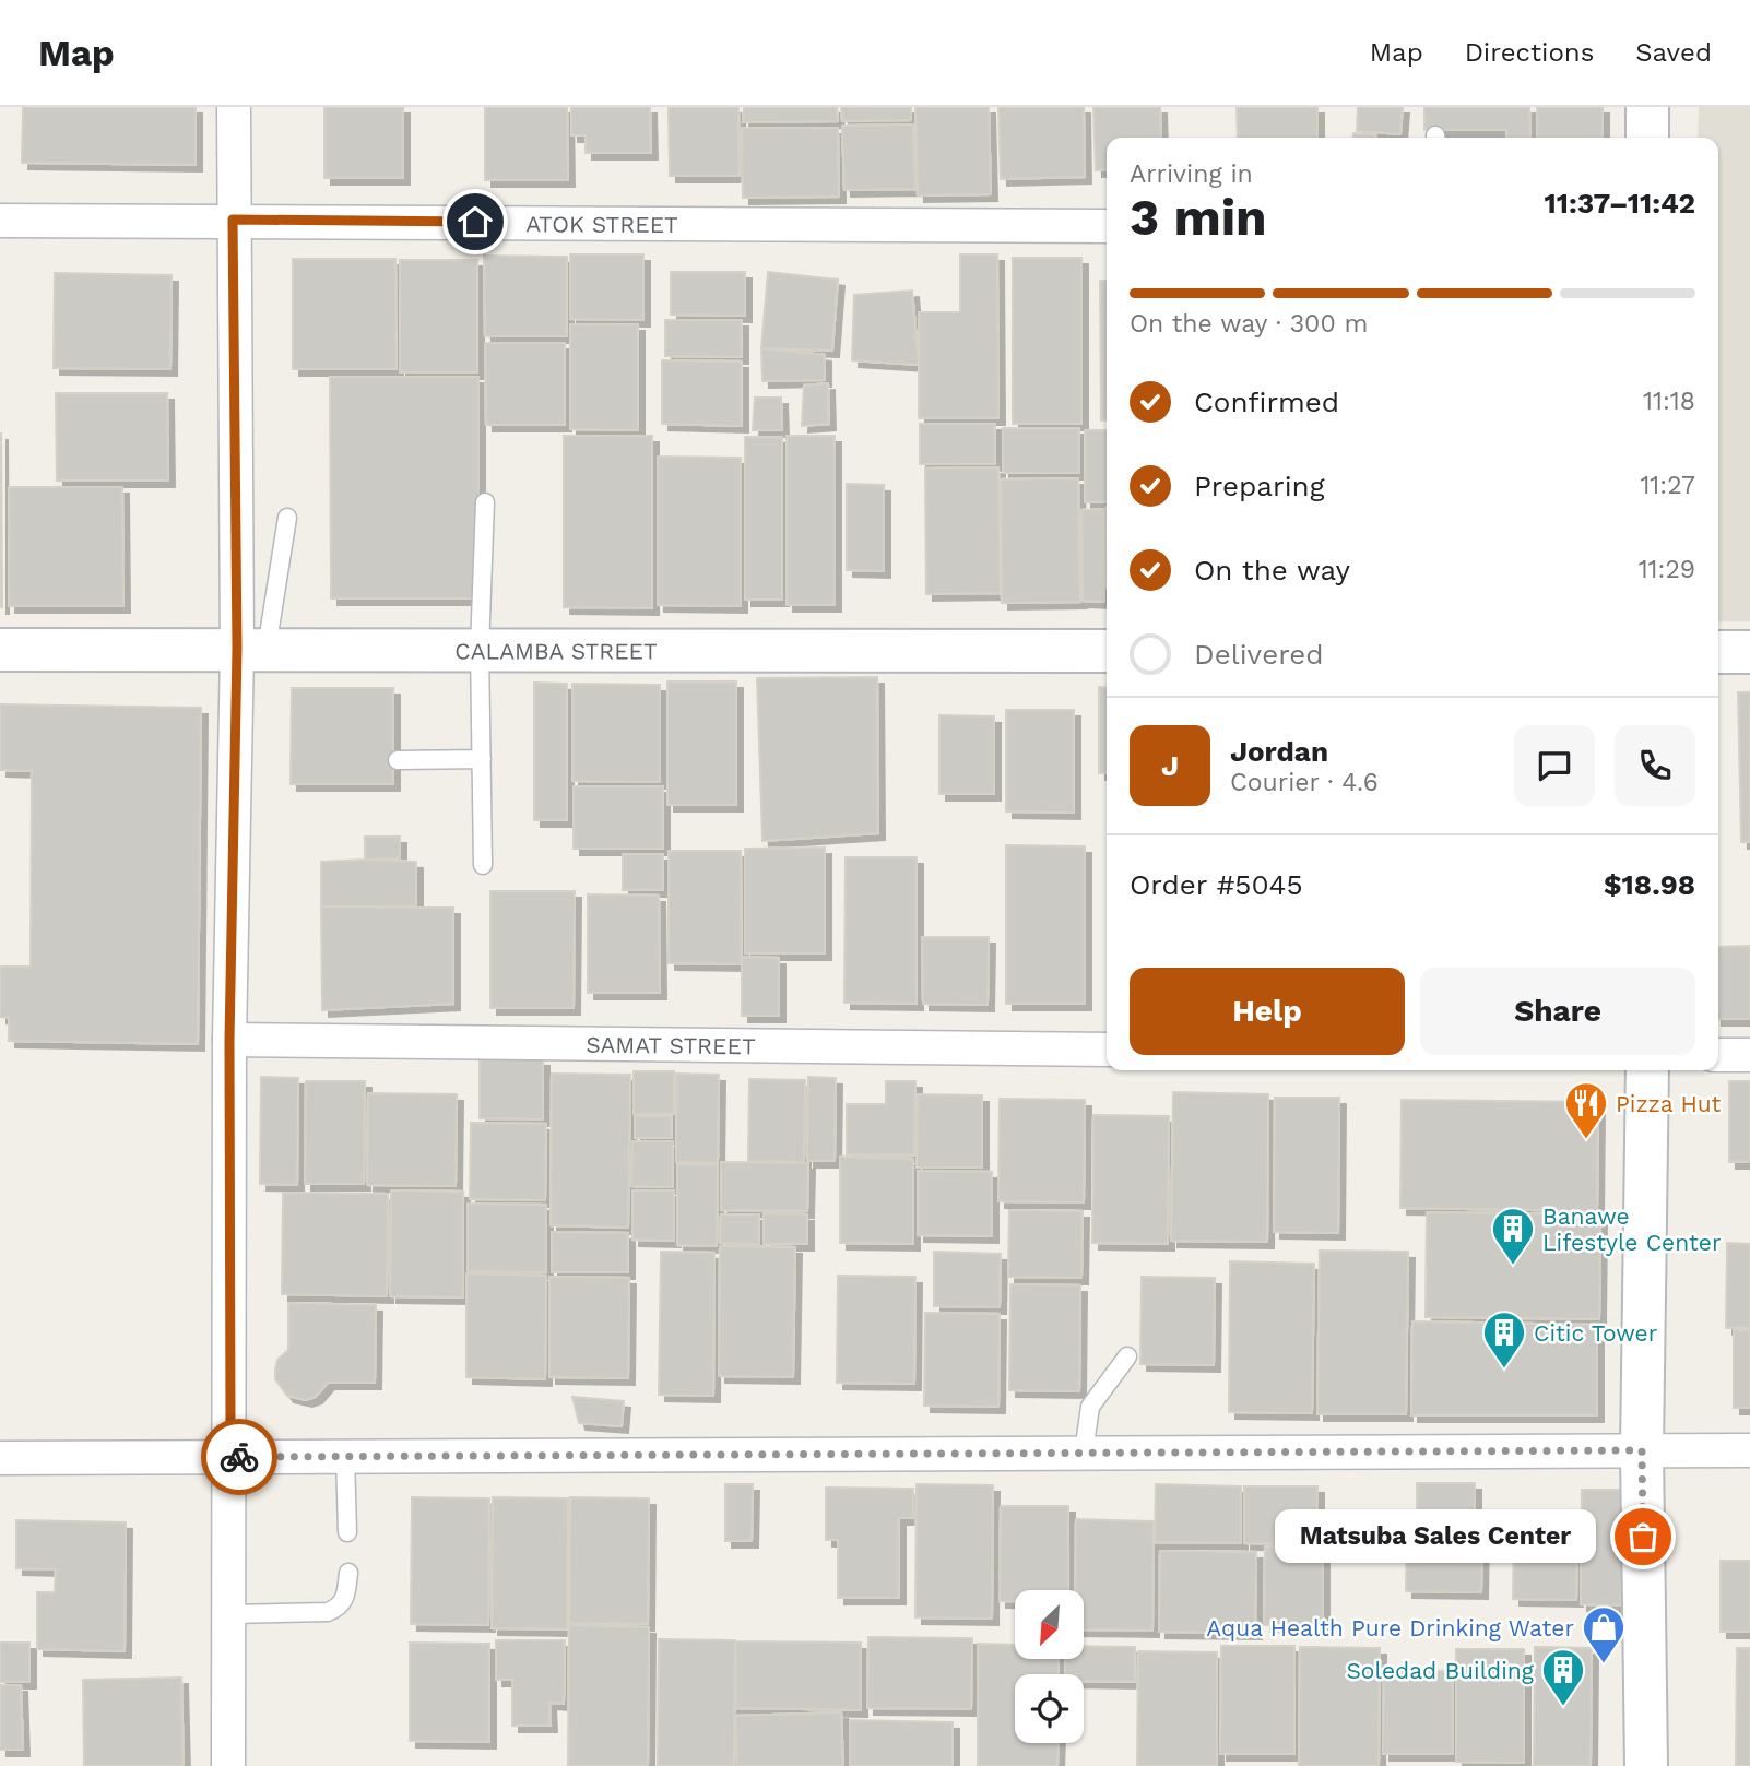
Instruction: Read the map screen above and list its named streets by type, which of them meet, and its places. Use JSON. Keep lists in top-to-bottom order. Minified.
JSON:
{"streets":{"street":["ATOK STREET","CALAMBA STREET","SAMAT STREET"]},"places":{"restaurant":["Pizza Hut"],"building":["Banawe Lifestyle Center","Citic Tower","Soledad Building"],"other":["Matsuba Sales Center"],"shop":["Aqua Health Pure Drinking Water"]},"north":"bottom left","page":{"header":"Map","nav":["Map","Directions","Saved"],"heading":["3 min","Arriving in","11:37–11:42"],"panel":["Jordan","Courier · 4.6","Order #5045","$18.98"],"bar":"On the way · 300 m","list":[["Confirmed","11:18"],["Preparing","11:27"],["On the way","11:29"],"Delivered"],"round":"J","buttons":["Help","Share"],"bubble":"Matsuba Sales Center"}}
